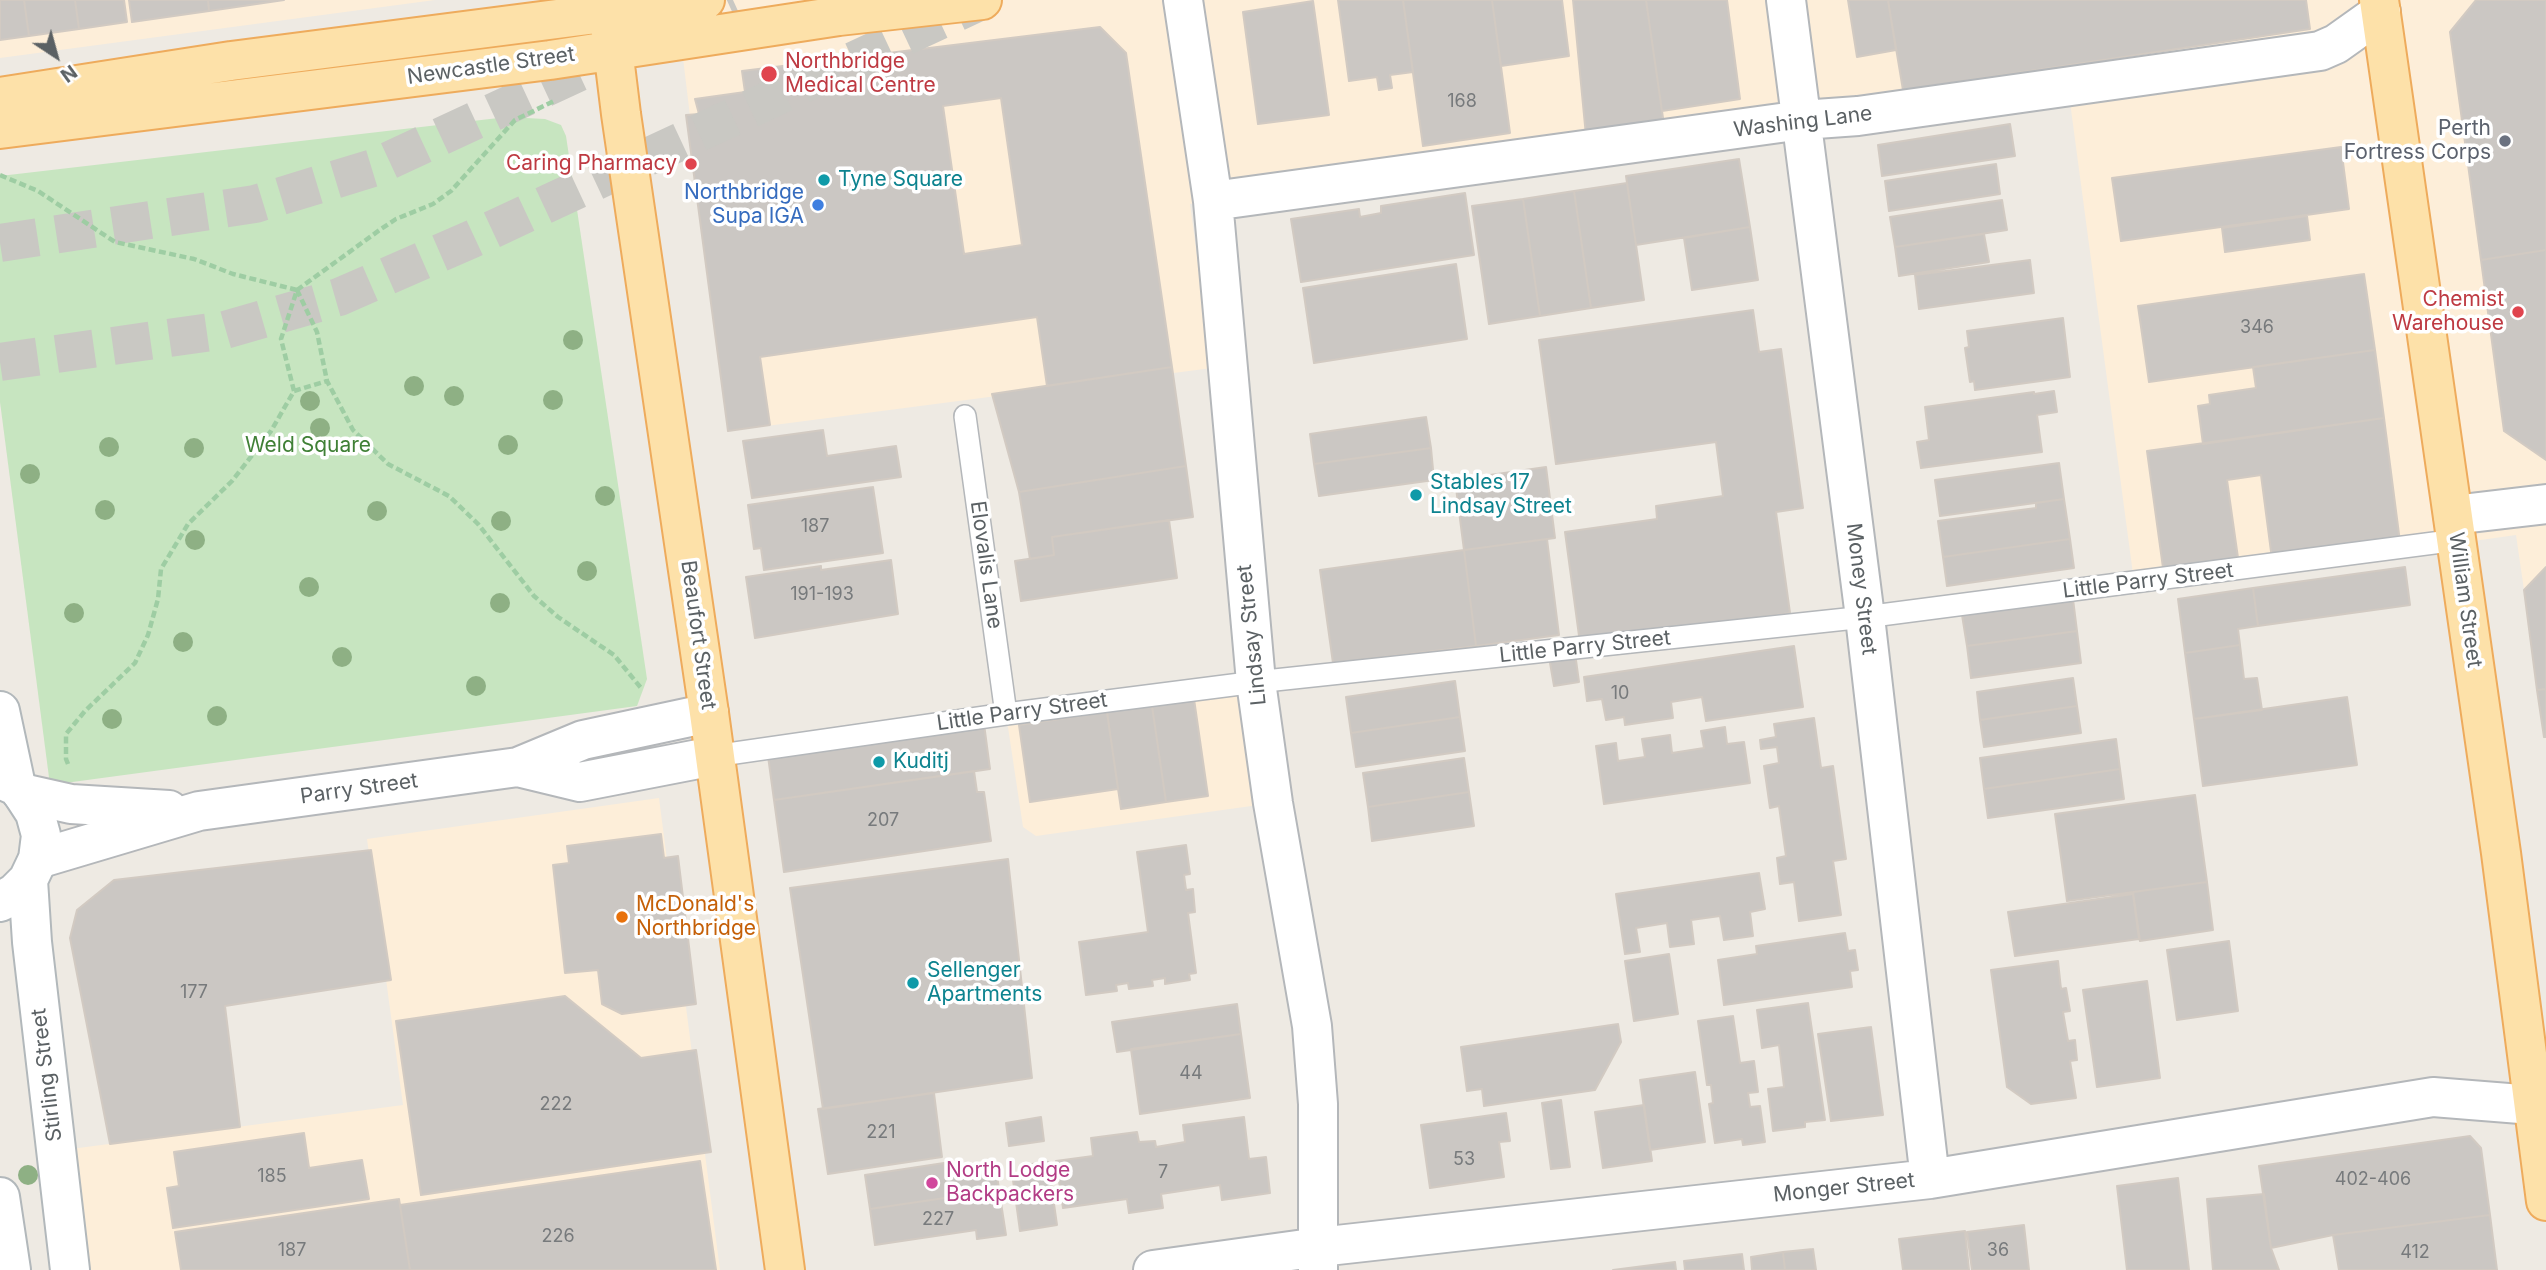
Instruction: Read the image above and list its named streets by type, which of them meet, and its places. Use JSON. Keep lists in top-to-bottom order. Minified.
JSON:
{"streets":{"main road":["Newcastle Street","William Street","Beaufort Street"],"street":["Washing Lane","Money Street","Lindsay Street","Parry Street","Stirling Street","Monger Street"],"lane":["Elovalis Lane","Little Parry Street"]},"crossings":[["Newcastle Street","Beaufort Street"],["Washing Lane","Money Street"],["Washing Lane","William Street"],["Washing Lane","Lindsay Street"],["Elovalis Lane","Little Parry Street"],["Little Parry Street","Money Street"],["Little Parry Street","William Street"],["Little Parry Street","Beaufort Street"],["Little Parry Street","Lindsay Street"],["Little Parry Street","Parry Street"],["Money Street","Monger Street"],["William Street","Monger Street"],["Beaufort Street","Parry Street"],["Lindsay Street","Monger Street"],["Parry Street","Stirling Street"]],"parks":["Weld Square"],"places":["Northbridge Medical Centre","Perth Fortress Corps","Caring Pharmacy","Tyne Square","Northbridge Supa IGA","Chemist Warehouse","Stables 17 Lindsay Street","Kuditj","McDonald's Northbridge","Sellenger Apartments","North Lodge Backpackers"],"house_numbers":["168","346","187","191-193","10","207","177","44","222","221","53","7","185","402-406","227","226","187","36","412"],"north":"bottom right"}
